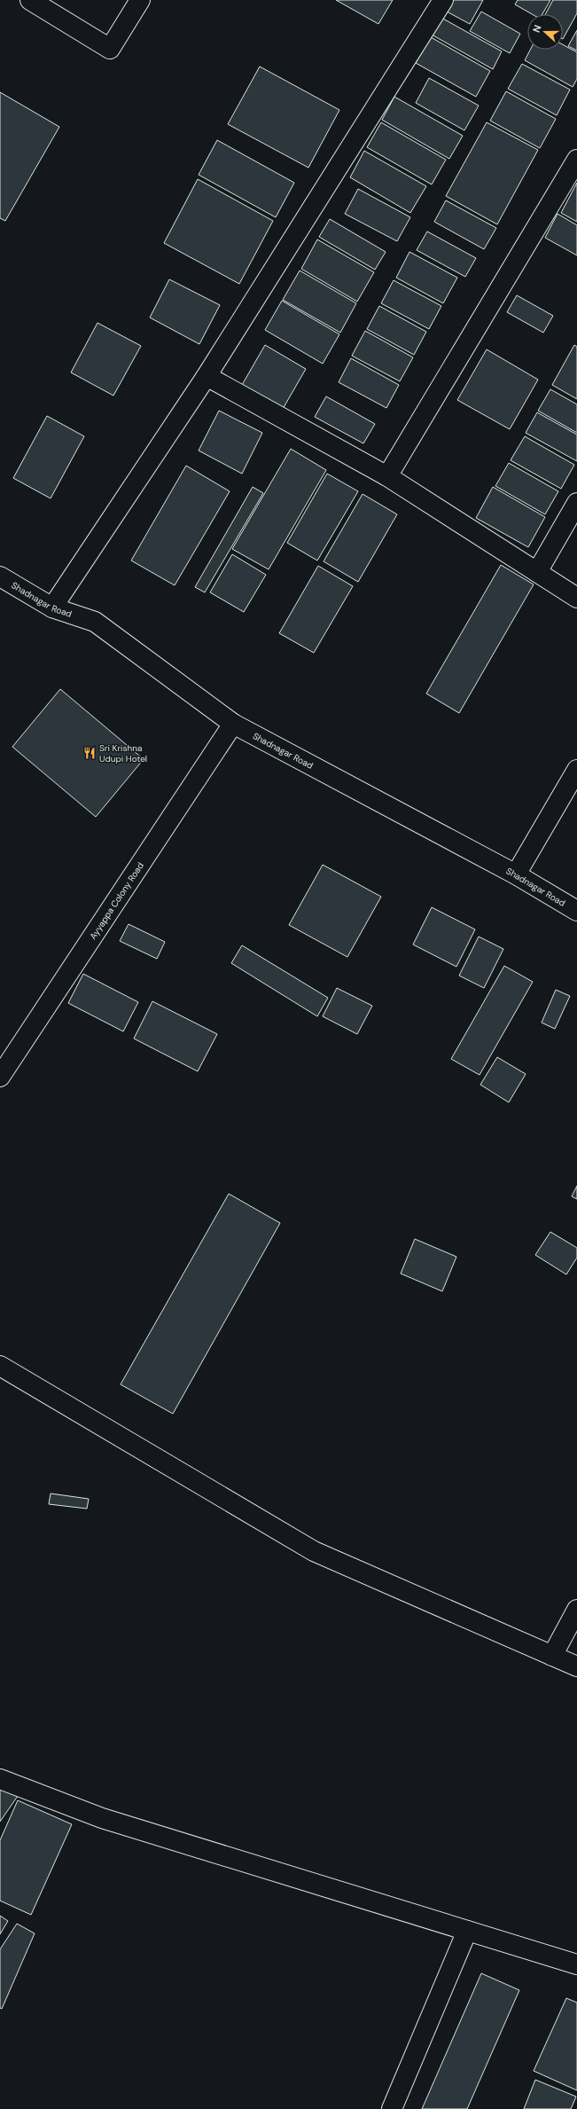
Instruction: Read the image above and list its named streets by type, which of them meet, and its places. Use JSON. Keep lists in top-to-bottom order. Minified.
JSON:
{"streets":{"street":["Shadnagar Road","Ayyappa Colony Road"]},"crossings":[["Shadnagar Road","Ayyappa Colony Road"]],"places":{"restaurant":["Sri Krishna Udupi Hotel"]},"north":"left"}
